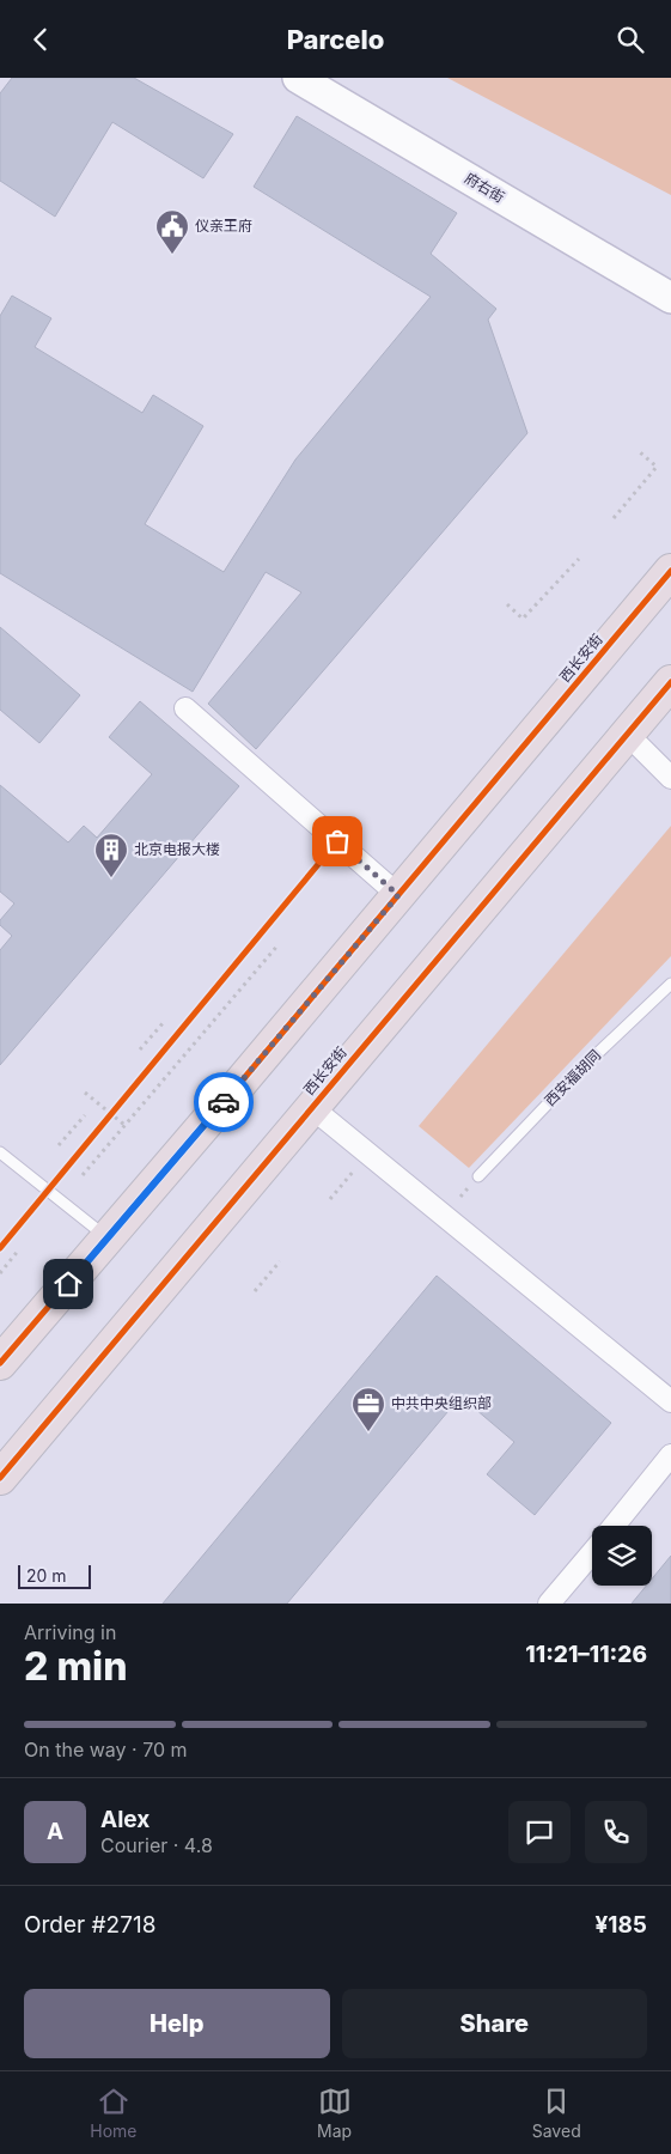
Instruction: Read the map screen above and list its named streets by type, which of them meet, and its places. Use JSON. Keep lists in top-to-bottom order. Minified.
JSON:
{"streets":{"highway":["西长安街"],"main road":["府右街"],"lane":["西安福胡同"]},"places":{"public building":["仪亲王府"],"building":["北京电报大楼"],"office":["中共中央组织部"]},"scale_bar":"20 m","page":{"header":"Parcelo","scale":"20 m","heading":["2 min","Arriving in","11:21–11:26"],"panel":["Alex","Courier · 4.8","Order #2718","¥185"],"bar":"On the way · 70 m","round":"A","buttons":["Help","Share"],"tabs":["Home","Map","Saved"]}}
